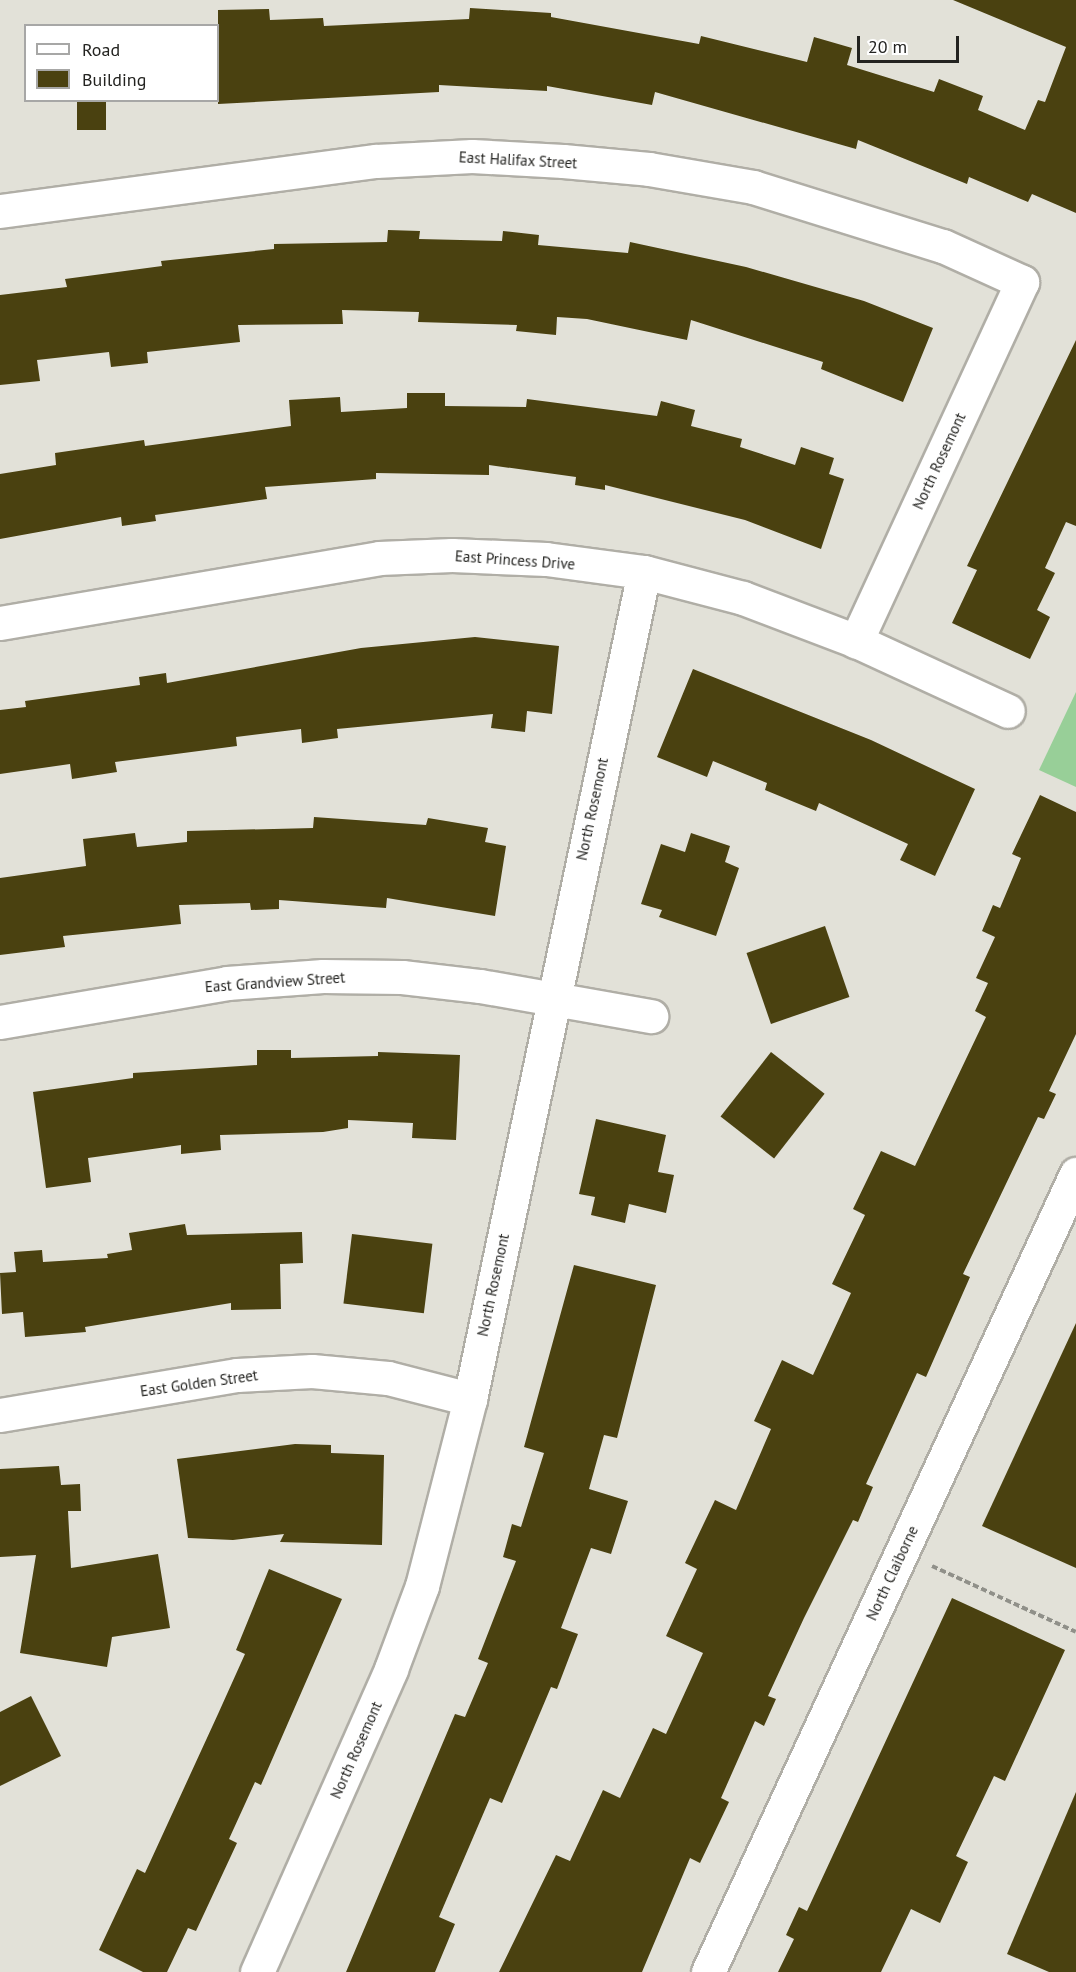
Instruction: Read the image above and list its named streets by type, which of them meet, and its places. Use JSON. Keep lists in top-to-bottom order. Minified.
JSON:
{"streets":{"street":["East Halifax Street","North Rosemont","East Princess Drive","East Grandview Street","East Golden Street","North Claiborne"]},"crossings":[["East Halifax Street","North Rosemont"],["North Rosemont","East Princess Drive"],["North Rosemont","East Grandview Street"],["North Rosemont","East Golden Street"]],"legend":["Road","Building"],"scale_bar":"20 m"}
